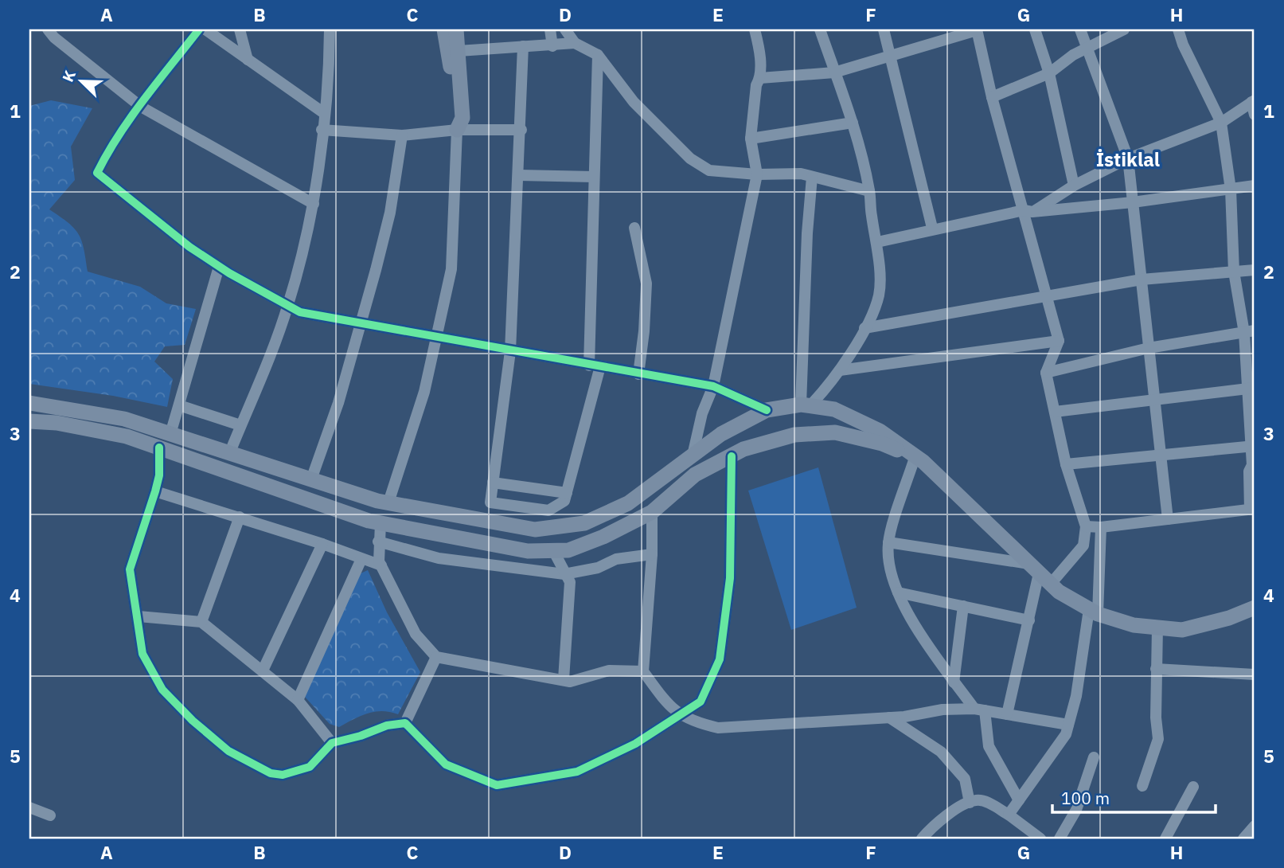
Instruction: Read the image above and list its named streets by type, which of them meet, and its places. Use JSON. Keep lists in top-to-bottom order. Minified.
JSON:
{"districts":["İstiklal"],"scale_bar":"100 m","north":"top left","grid":{"columns":["A","B","C","D","E","F","G","H"],"rows":["1","2","3","4","5"]}}
